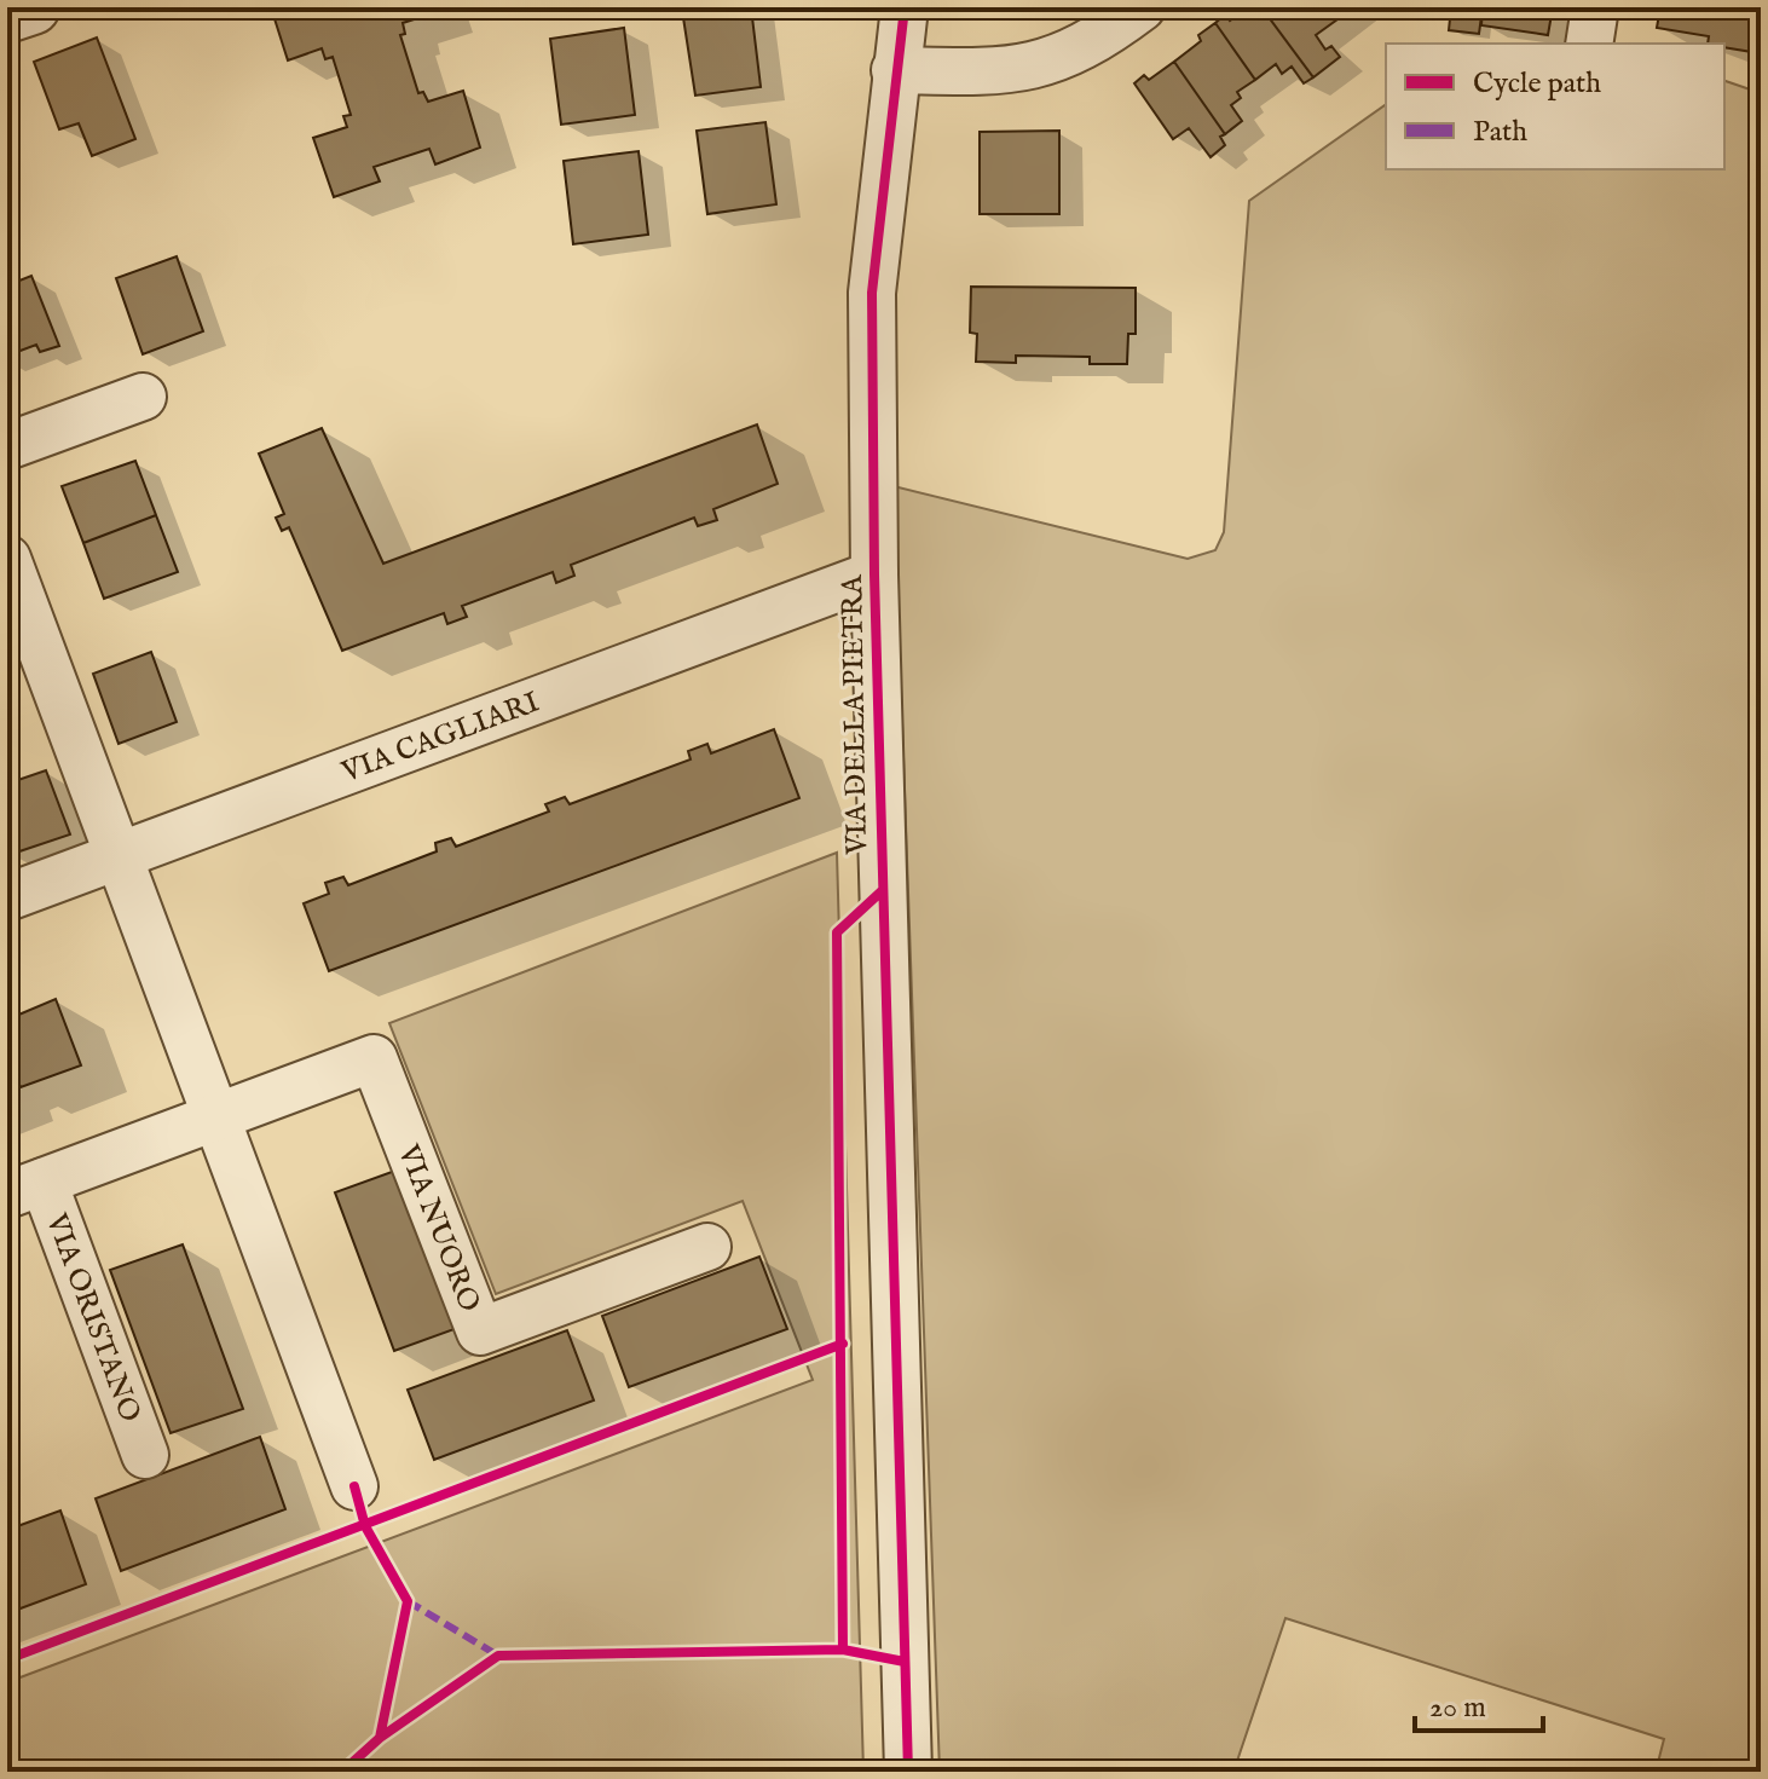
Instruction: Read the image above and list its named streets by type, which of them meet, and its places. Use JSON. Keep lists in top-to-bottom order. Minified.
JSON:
{"streets":{"street":["VIA DELLA PIETRA","VIA CAGLIARI","VIA NUORO","VIA ORISTANO"]},"crossings":[["VIA DELLA PIETRA","VIA CAGLIARI"],["VIA NUORO","VIA ORISTANO"]],"legend":["Cycle path","Path"],"scale_bar":"20 m"}
